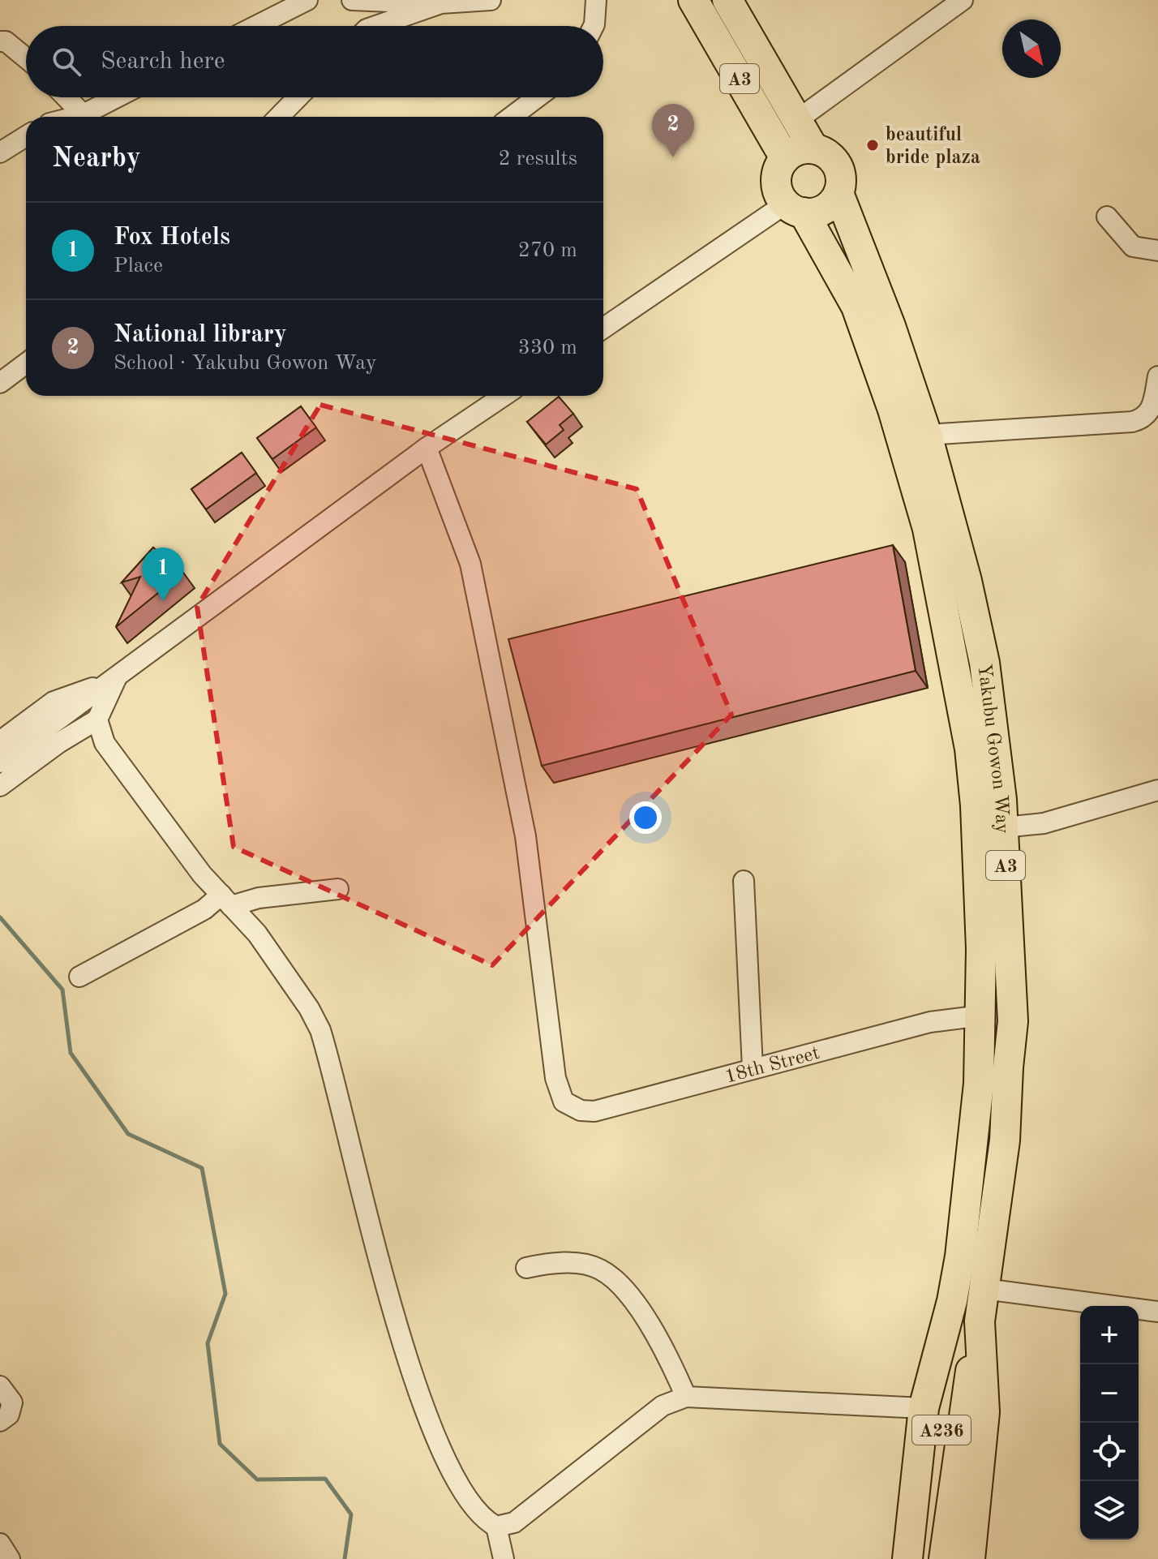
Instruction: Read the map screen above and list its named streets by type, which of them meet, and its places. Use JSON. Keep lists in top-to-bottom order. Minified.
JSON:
{"streets":{"highway":["A3","Yakubu Gowon Way","A236"],"street":["18th Street"]},"crossings":[["A3","Yakubu Gowon Way"],["Yakubu Gowon Way","18th Street"],["Yakubu Gowon Way","A236"]],"places":["beautiful bride plaza"],"north":"bottom right","page":{"search":"Search here","pins":["2","1"],"heading":["Nearby","2 results"],"list":[{"mark":"1","name":"Fox Hotels","note":"Place","value":"270 m"},{"mark":"2","name":"National library","note":"School · Yakubu Gowon Way","value":"330 m"}],"map_buttons":["+","−"]}}
